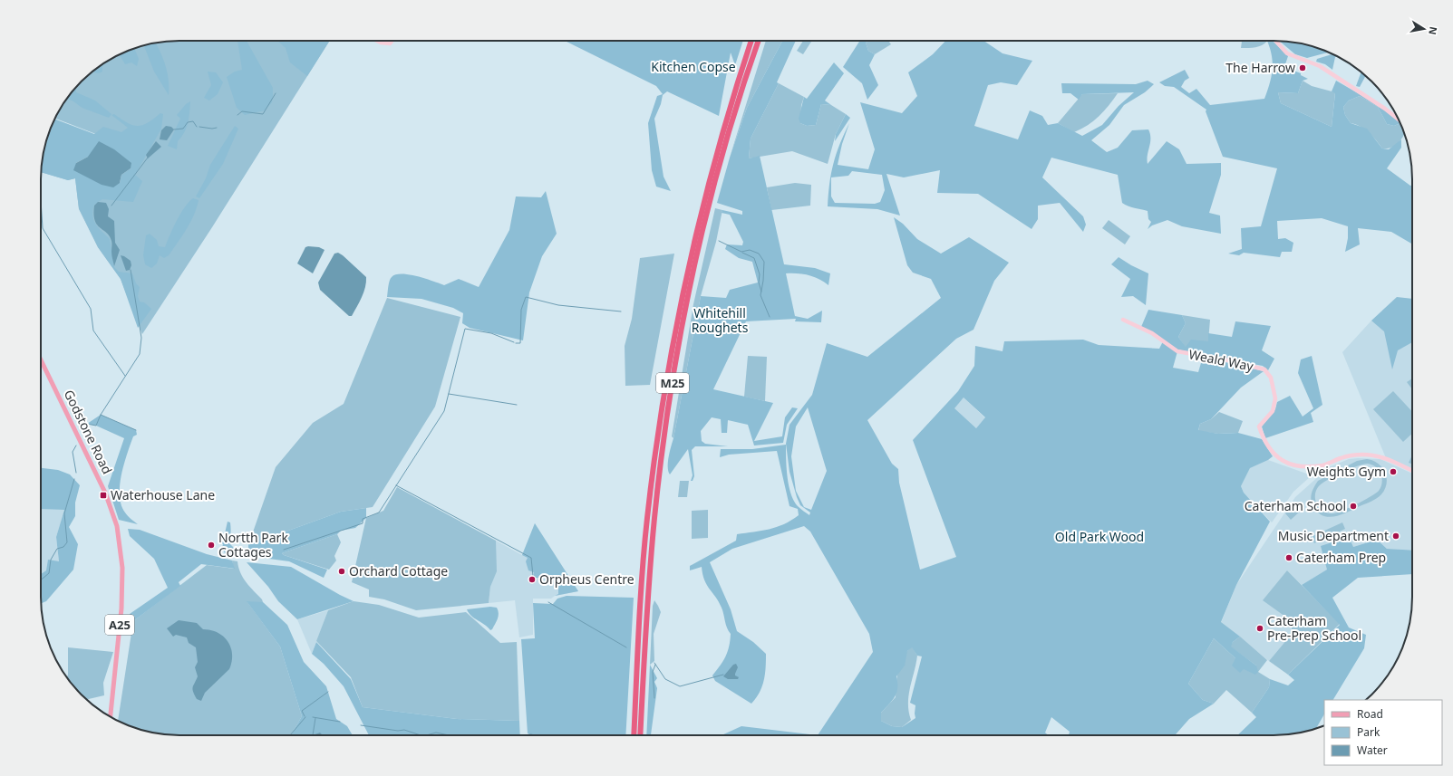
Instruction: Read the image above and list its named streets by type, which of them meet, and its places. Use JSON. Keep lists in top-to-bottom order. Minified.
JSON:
{"streets":{"highway":["M25"],"main road":["Godstone Road","A25"],"street":["Weald Way"]},"parks":["Kitchen Copse","Whitehill Roughets","Old Park Wood"],"places":{"other":["The Harrow","Weights Gym","Caterham School","Music Department","Nortth Park Cottages","Caterham Prep","Orchard Cottage","Orpheus Centre","Caterham Pre-Prep School"],"transit":["Waterhouse Lane"]},"legend":["Road","Park","Water"],"north":"right"}
